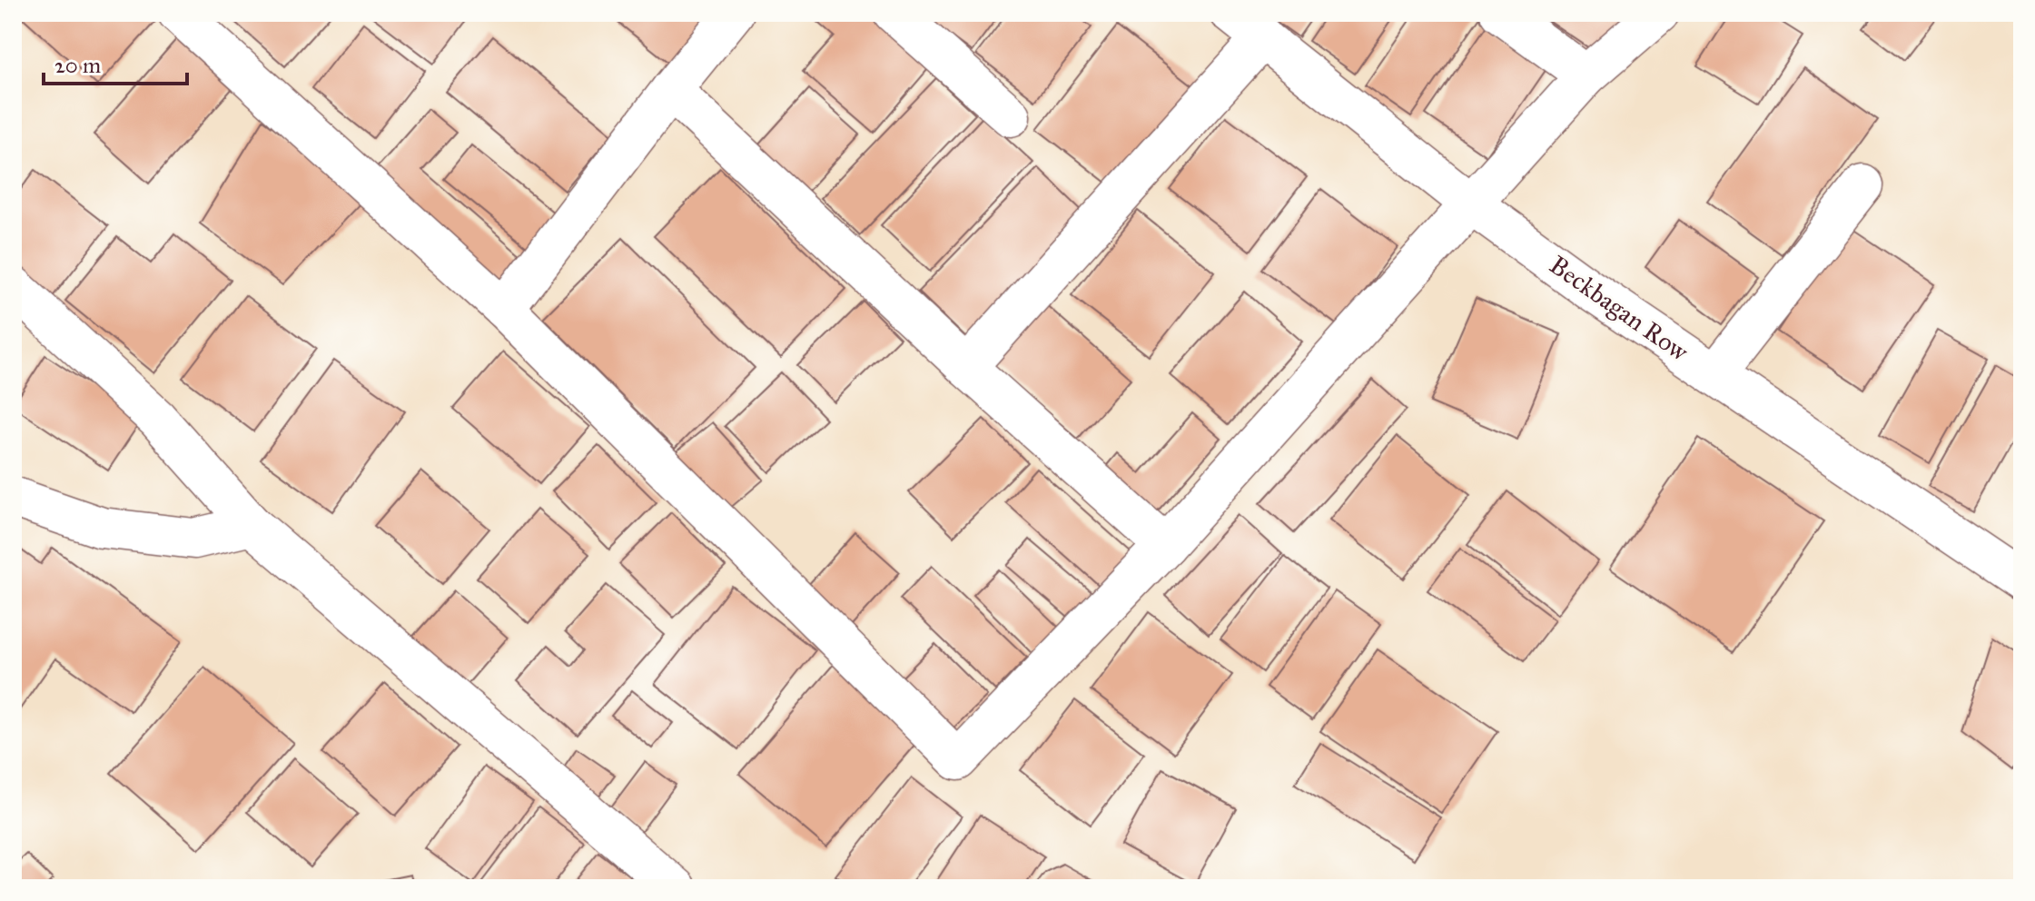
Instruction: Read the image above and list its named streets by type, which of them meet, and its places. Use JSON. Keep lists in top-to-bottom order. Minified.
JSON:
{"streets":{"street":["Beckbagan Row"]},"scale_bar":"20 m"}
